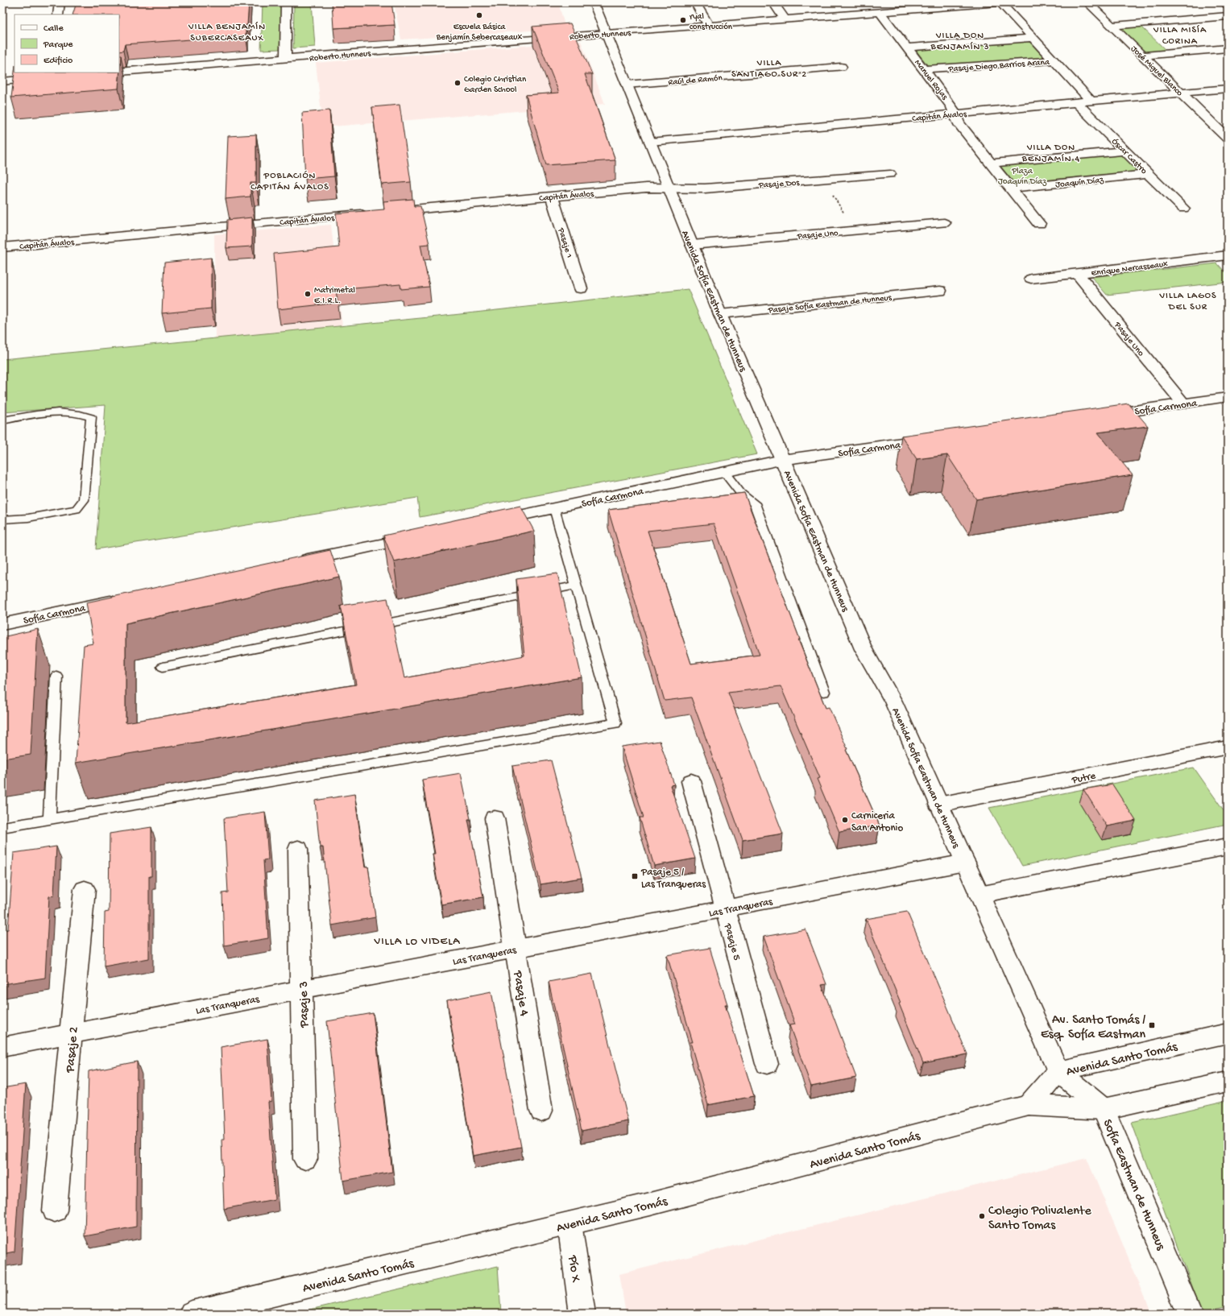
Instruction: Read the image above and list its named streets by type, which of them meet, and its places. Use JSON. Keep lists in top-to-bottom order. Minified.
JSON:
{"streets":{"street":["Roberto Hunneus","Pasaje Diego Barrios Arana","José Miguel Blanco","Raúl de Ramón","Manuel Rojas","Capitán Ávalos","Óscar Castro","Joaquín Díaz","Pasaje Dos","Pasaje Uno","Pasaje 1","Enrique Nercasseaux","Avenida Sofía Eastman de Hunneus","Pasaje Sofía Eastman de Hunneus","Sofía Carmona","Putre","Las Tranqueras","Pasaje 5","Pasaje 4","Pasaje 3","Pasaje 2","Avenida Santo Tomás","Sofía Eastman de Hunneus","Pío X"]},"crossings":[["Roberto Hunneus","Manuel Rojas"],["Roberto Hunneus","Avenida Sofía Eastman de Hunneus"],["Pasaje Diego Barrios Arana","Manuel Rojas"],["José Miguel Blanco","Capitán Ávalos"],["Raúl de Ramón","Avenida Sofía Eastman de Hunneus"],["Manuel Rojas","Capitán Ávalos"],["Manuel Rojas","Joaquín Díaz"],["Capitán Ávalos","Óscar Castro"],["Capitán Ávalos","Pasaje Dos"],["Capitán Ávalos","Pasaje 1"],["Capitán Ávalos","Avenida Sofía Eastman de Hunneus"],["Óscar Castro","Joaquín Díaz"],["Pasaje Dos","Avenida Sofía Eastman de Hunneus"],["Pasaje Uno","Enrique Nercasseaux"],["Pasaje Uno","Avenida Sofía Eastman de Hunneus"],["Pasaje Uno","Sofía Carmona"],["Avenida Sofía Eastman de Hunneus","Pasaje Sofía Eastman de Hunneus"],["Avenida Sofía Eastman de Hunneus","Sofía Carmona"],["Avenida Sofía Eastman de Hunneus","Putre"],["Avenida Sofía Eastman de Hunneus","Las Tranqueras"],["Avenida Sofía Eastman de Hunneus","Avenida Santo Tomás"],["Avenida Sofía Eastman de Hunneus","Sofía Eastman de Hunneus"],["Las Tranqueras","Pasaje 5"],["Las Tranqueras","Pasaje 4"],["Las Tranqueras","Pasaje 3"],["Las Tranqueras","Pasaje 2"],["Avenida Santo Tomás","Sofía Eastman de Hunneus"],["Avenida Santo Tomás","Pío X"]],"districts":["VILLA BENJAMÍN SUBERCASEAUX","VILLA MISÍA CORINA","VILLA DON BENJAMÍN 3","VILLA SANTIAGO SUR 2","VILLA DON BENJAMÍN 4","POBLACIÓN CAPITÁN ÁVALOS","VILLA LAGOS DEL SUR","VILLA LO VIDELA"],"parks":["Plaza Joaquín Díaz"],"places":{"other":["Escuela Básica Benjamín Sebercaseaux","ryal construcción","Colegio Christian Garden School","Matrimetal E.I.R.L.","Carniceria San Antonio","Colegio Polivalente Santo Tomas"],"transit":["Pasaje 5 / Las Tranqueras","Av. Santo Tomás / Esq. Sofía Eastman"]},"legend":["Calle","Parque","Edificio"]}
